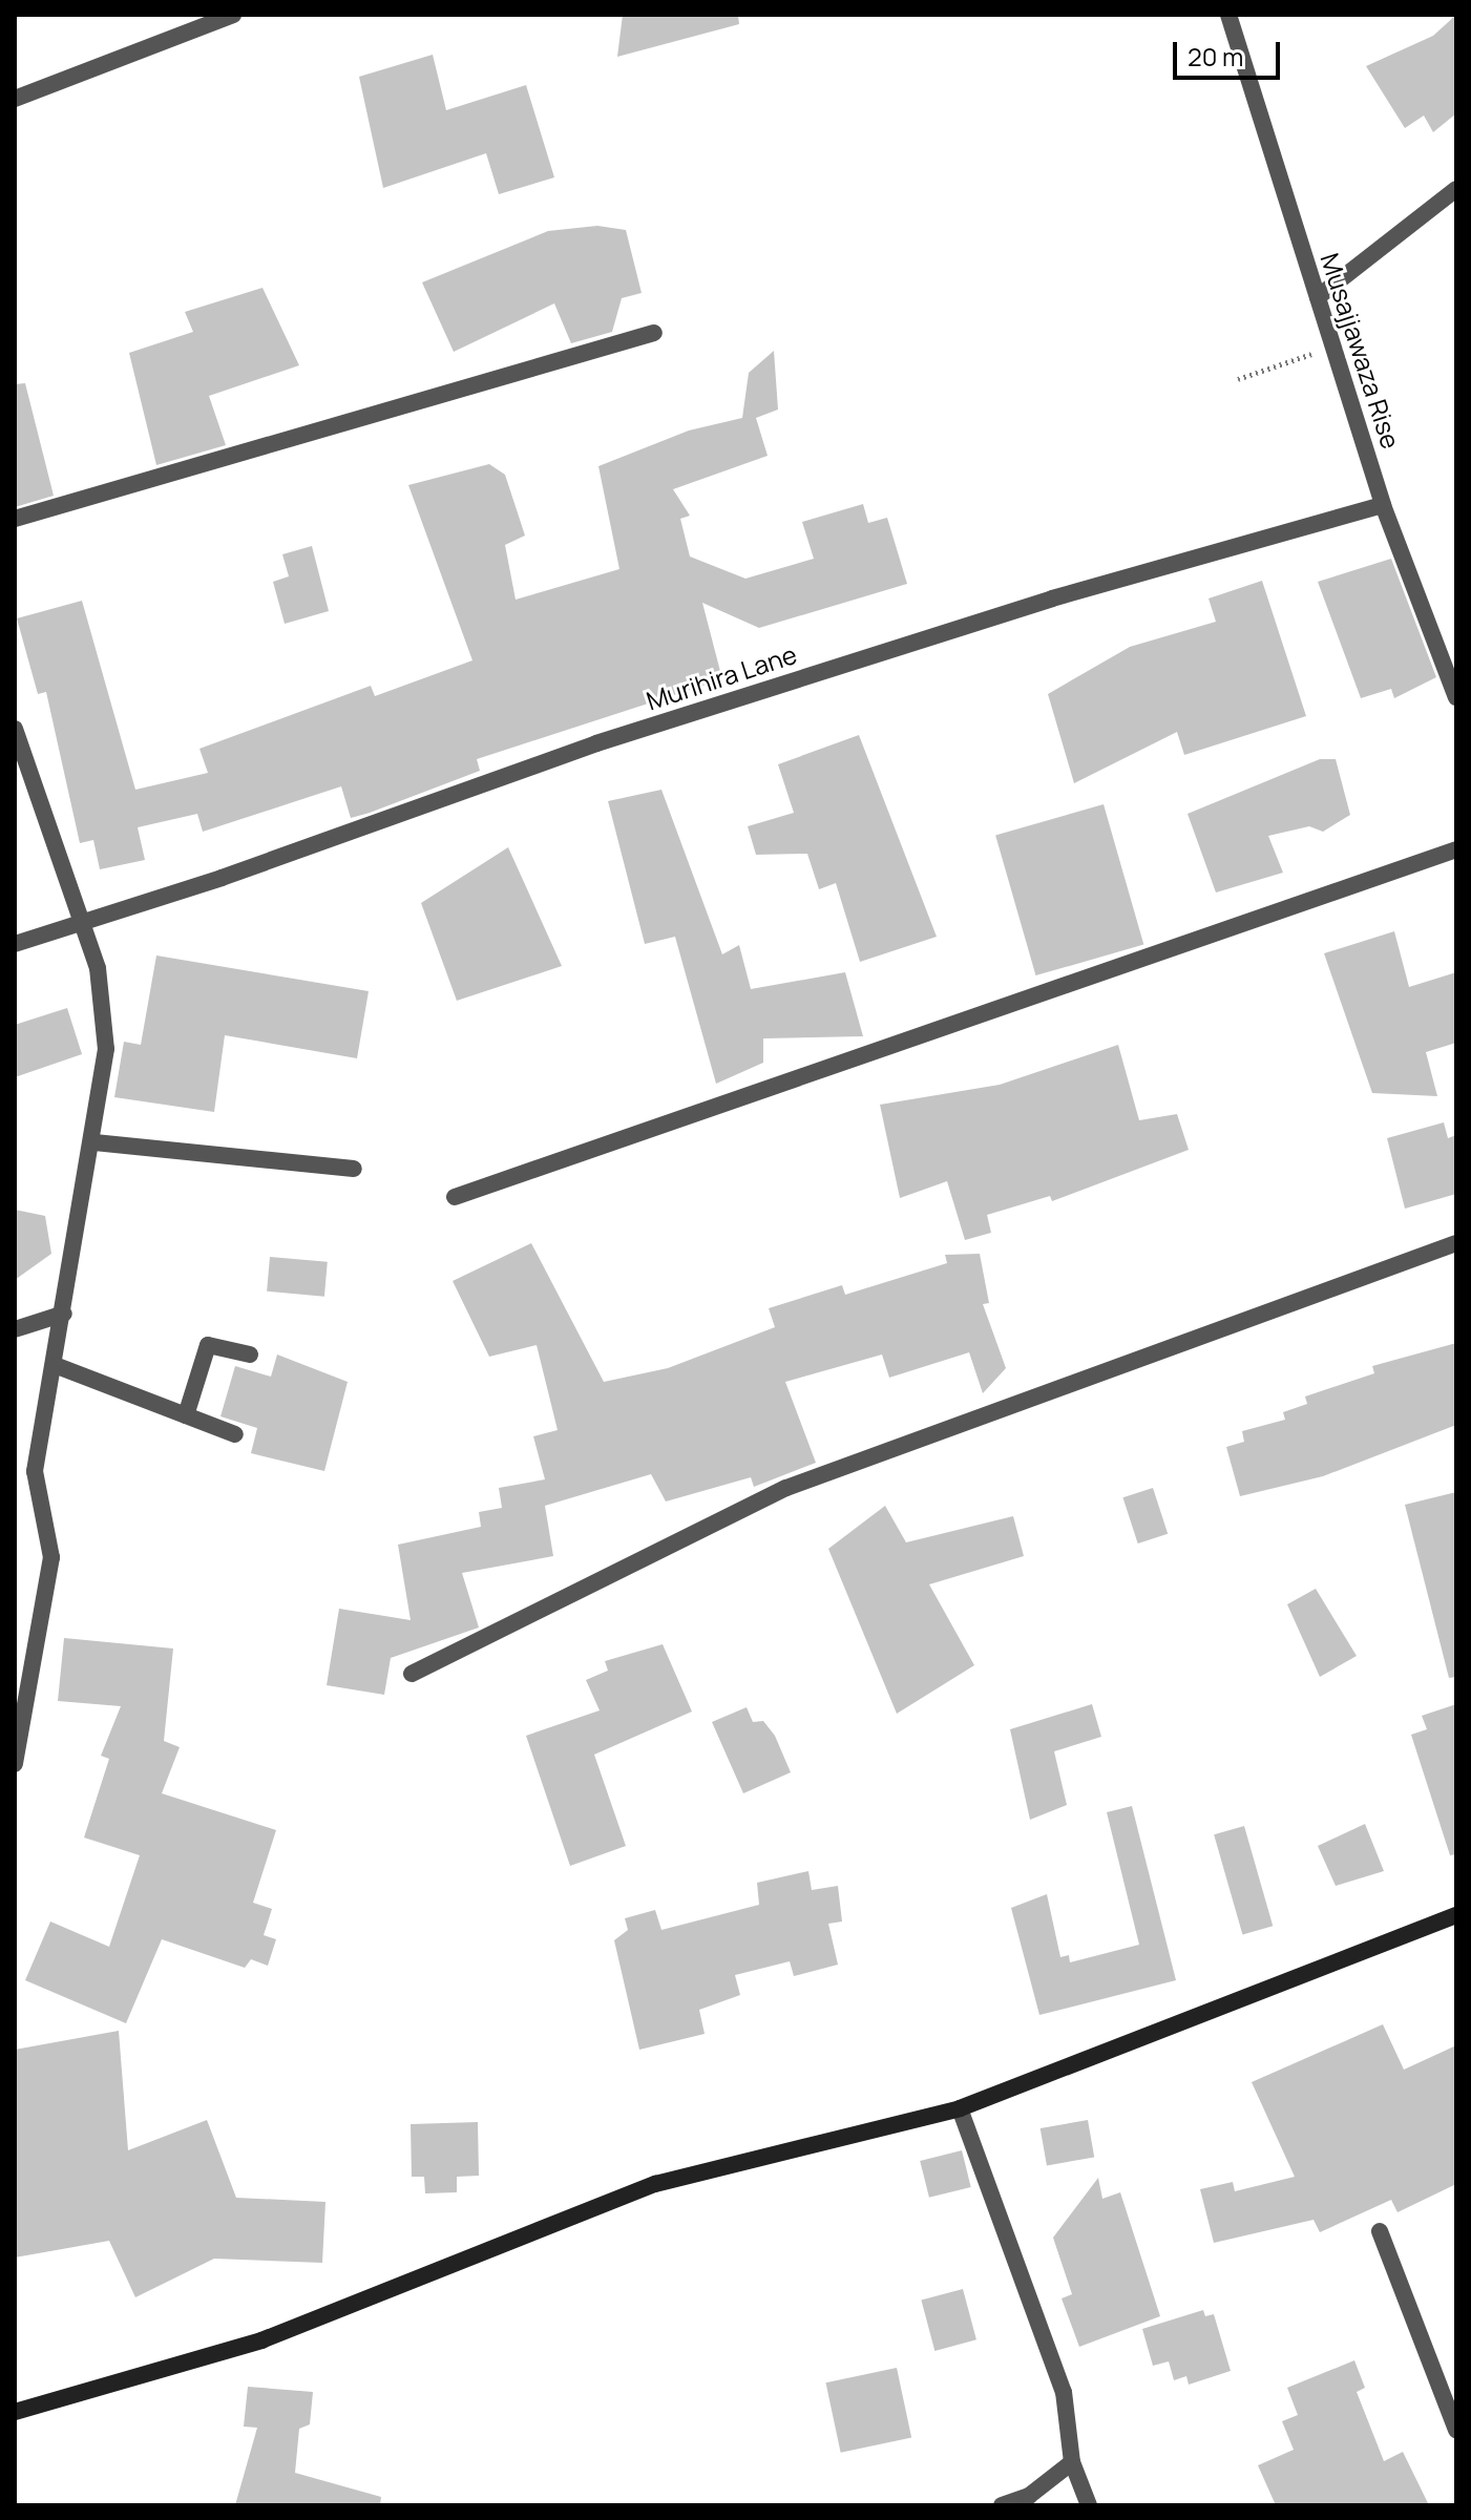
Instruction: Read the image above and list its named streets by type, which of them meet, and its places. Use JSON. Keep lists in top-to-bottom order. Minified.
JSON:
{"streets":{"street":["Musajjawaza Rise","Murihira Lane"]},"crossings":[["Musajjawaza Rise","Murihira Lane"]],"scale_bar":"20 m"}
